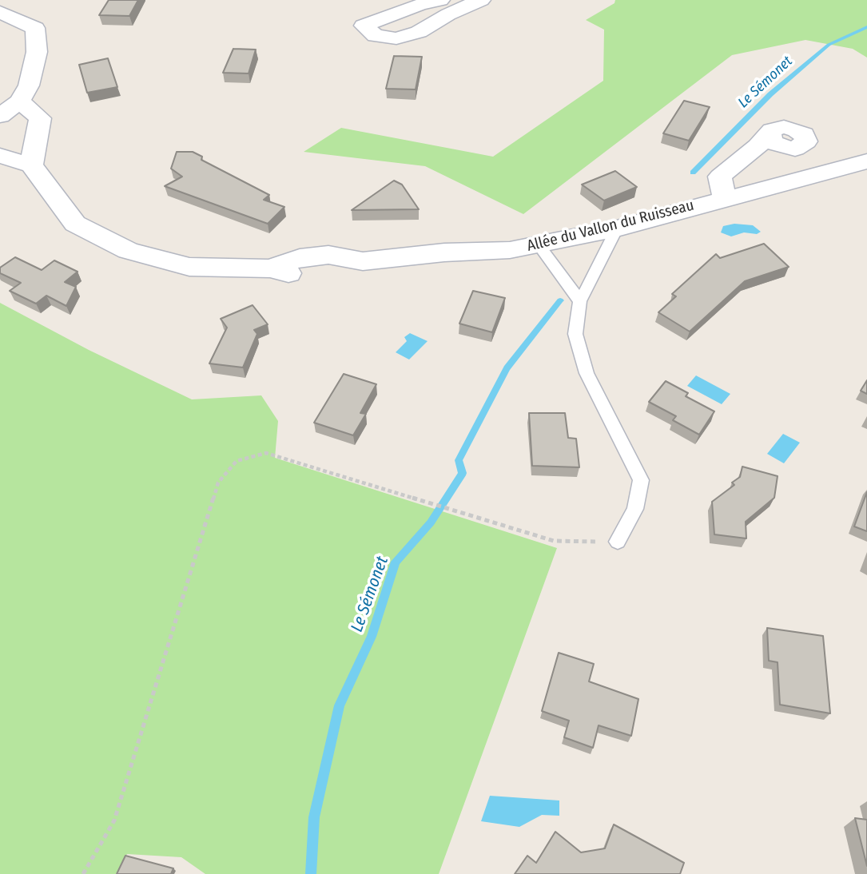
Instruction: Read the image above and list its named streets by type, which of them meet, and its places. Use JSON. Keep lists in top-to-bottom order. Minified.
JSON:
{"streets":{"street":["Allée du Vallon du Ruisseau"]},"water":["Le Sémonet"]}
